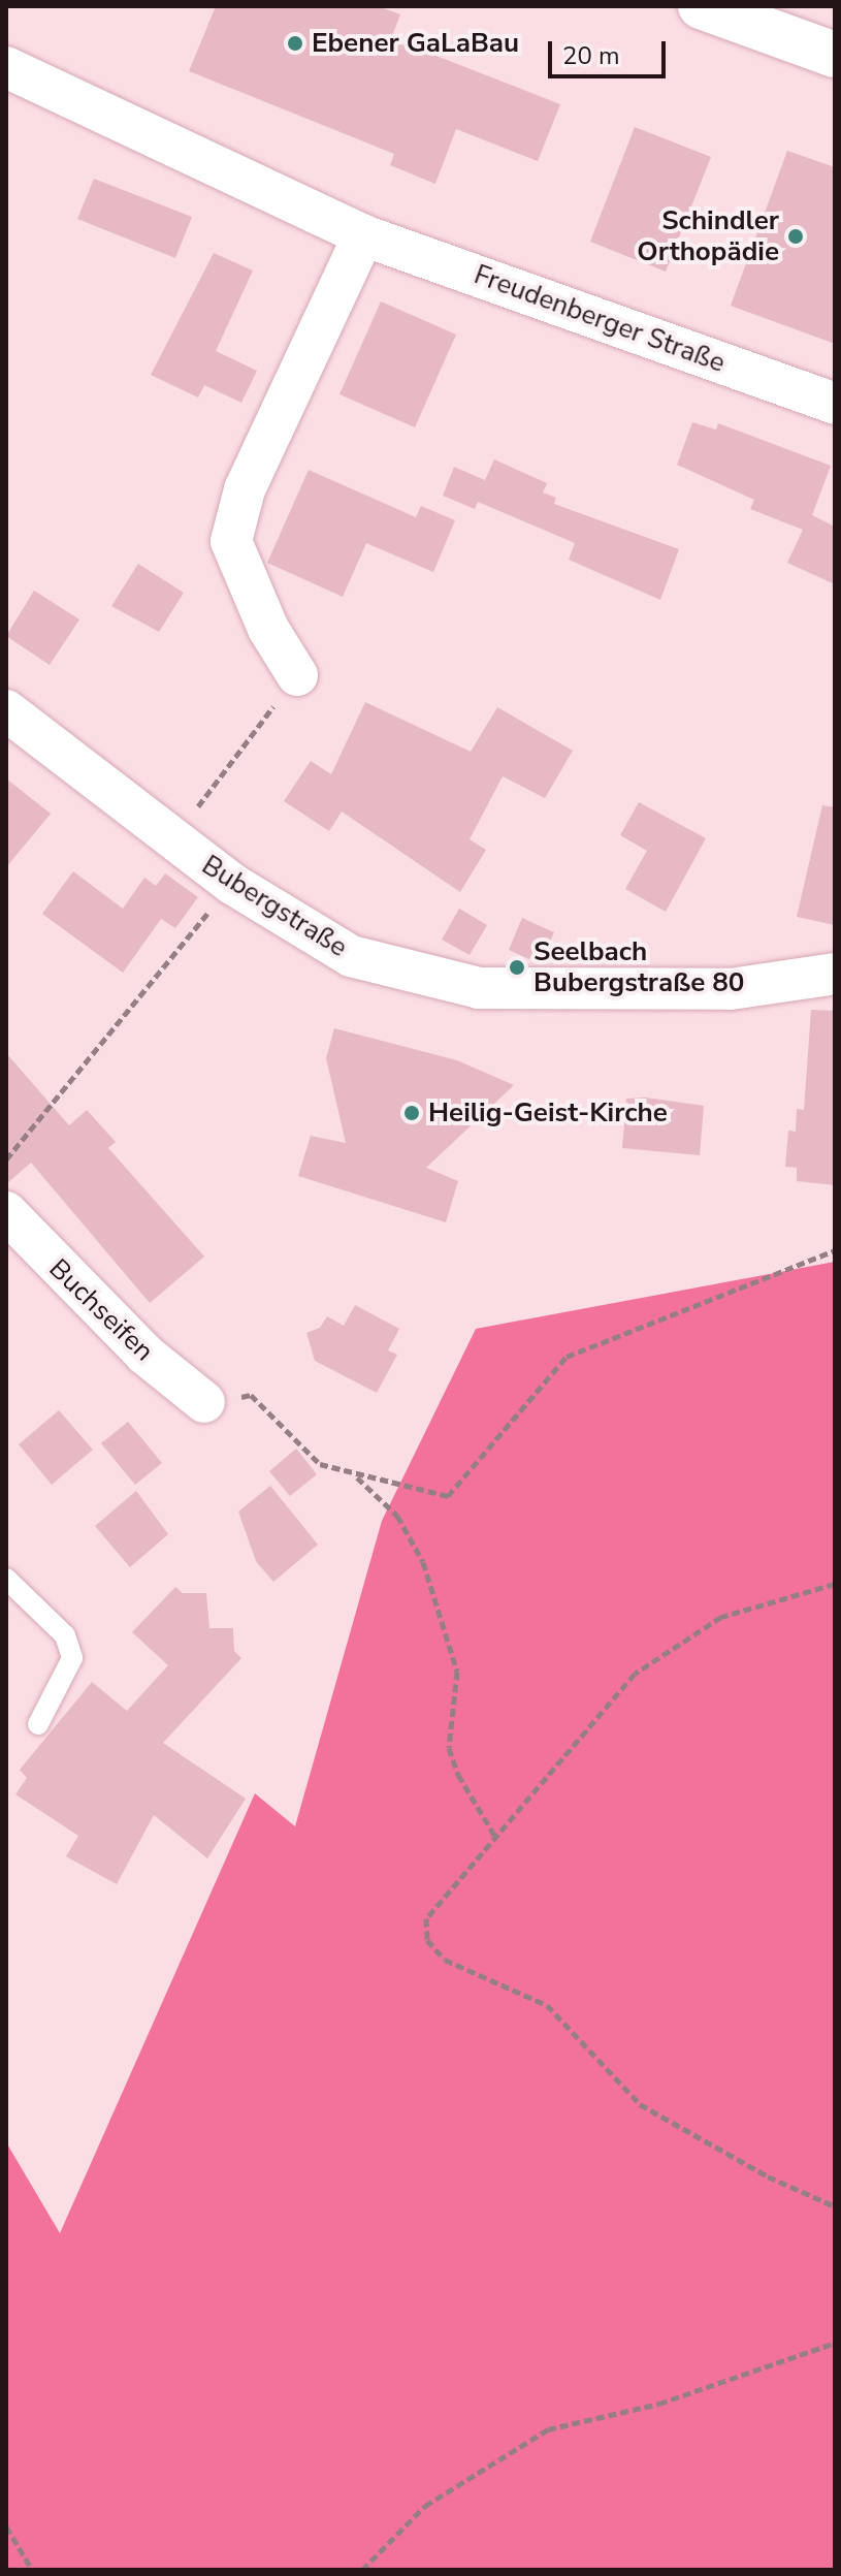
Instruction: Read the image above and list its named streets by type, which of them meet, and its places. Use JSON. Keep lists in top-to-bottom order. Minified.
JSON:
{"streets":{"street":["Freudenberger Straße","Bubergstraße","Buchseifen"]},"places":["Ebener GaLaBau","Schindler Orthopädie","Seelbach Bubergstraße 80","Heilig-Geist-Kirche"],"scale_bar":"20 m"}
